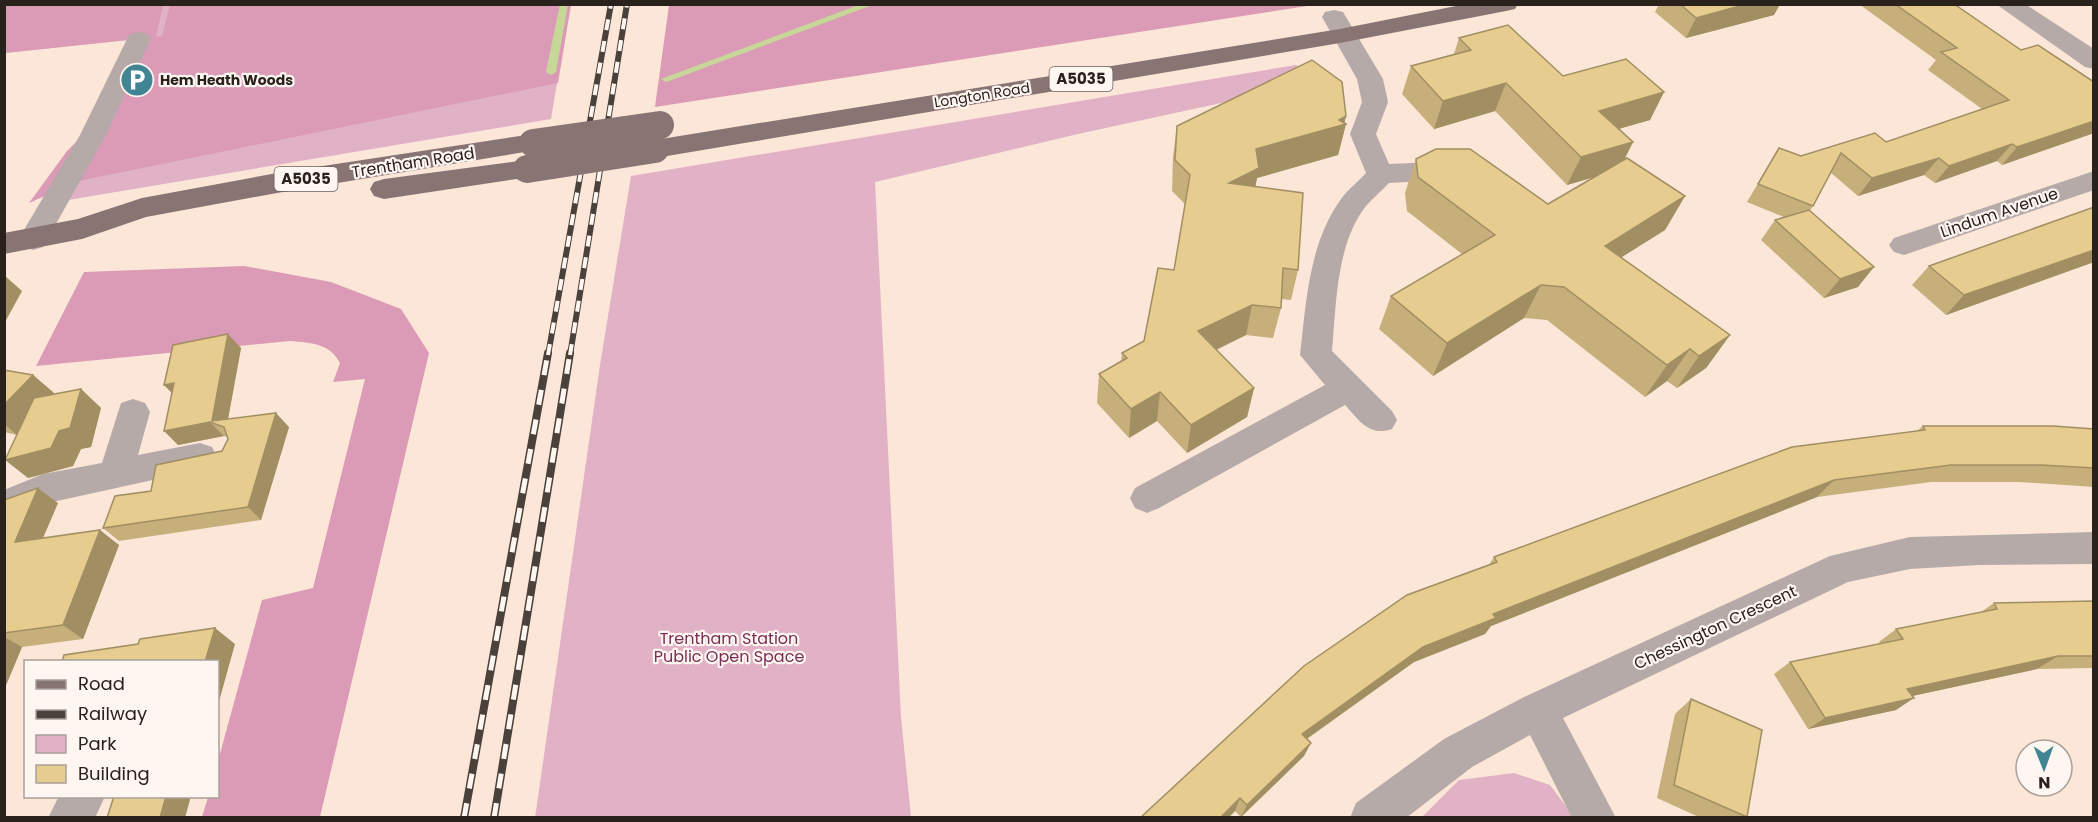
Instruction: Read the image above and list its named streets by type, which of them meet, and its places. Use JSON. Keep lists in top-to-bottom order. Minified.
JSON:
{"streets":{"main road":["A5035","Longton Road","Trentham Road"],"street":["Lindum Avenue","Chessington Crescent"]},"crossings":[["Longton Road","Trentham Road"]],"parks":["Trentham Station Public Open Space"],"places":{"parking":["Hem Heath Woods"]},"legend":["Road","Railway","Park","Building"],"north":"bottom"}
